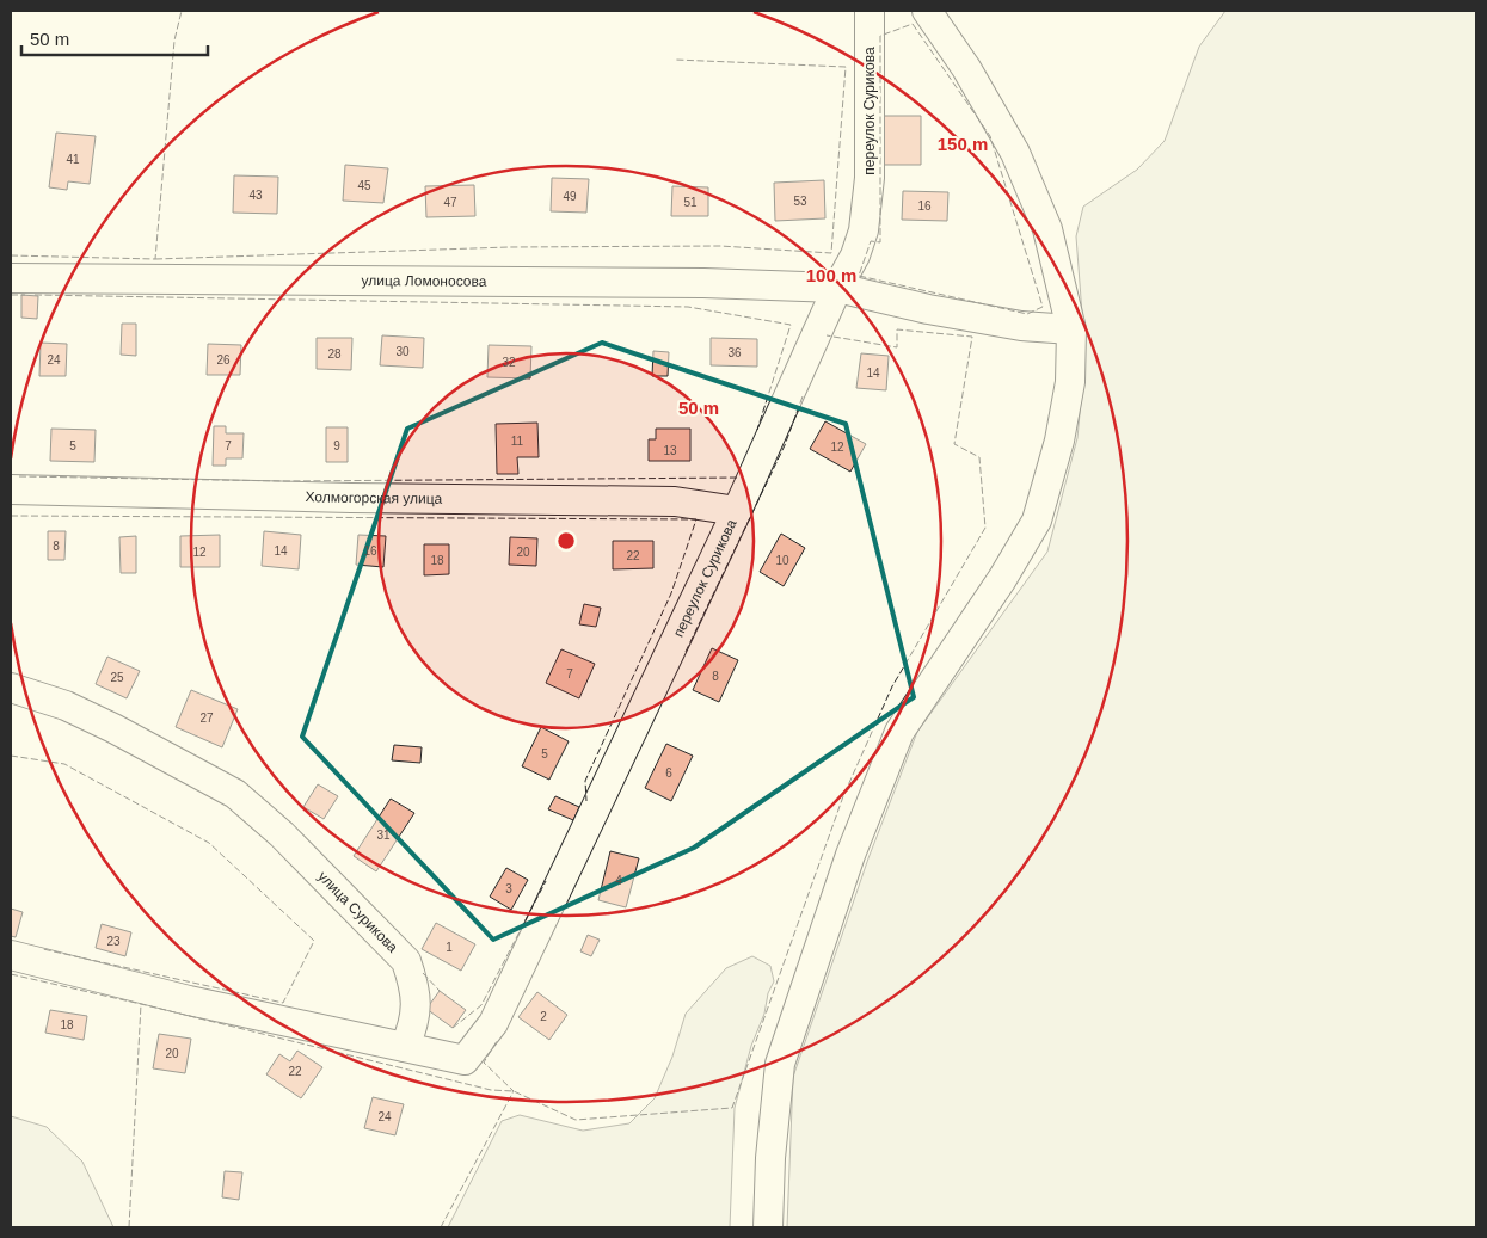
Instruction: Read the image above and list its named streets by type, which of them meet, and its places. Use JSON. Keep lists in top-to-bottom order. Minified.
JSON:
{"streets":{"street":["переулок Сурикова","улица Ломоносова","Холмогорская улица","улица Сурикова"]},"crossings":[["переулок Сурикова","улица Ломоносова"],["переулок Сурикова","Холмогорская улица"],["переулок Сурикова","улица Сурикова"]],"house_numbers":["41","45","43","49","53","47","51","16","30","36","28","24","26","32","14","11","5","7","9","12","13","8","14","16","12","20","22","18","10","7","8","25","27","5","6","31","4","3","23","1","2","18","20","22","24"],"scale_bar":"50 m","rings":["150 m","100 m","50 m"]}
